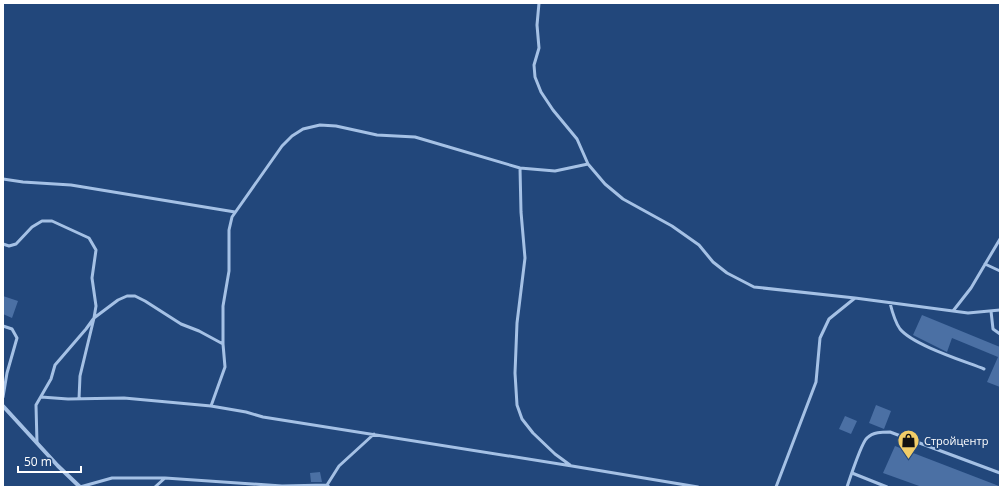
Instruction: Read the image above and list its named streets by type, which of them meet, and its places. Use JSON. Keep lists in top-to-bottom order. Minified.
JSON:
{"places":{"shop":["Стройцентр"]},"scale_bar":"50 m"}
